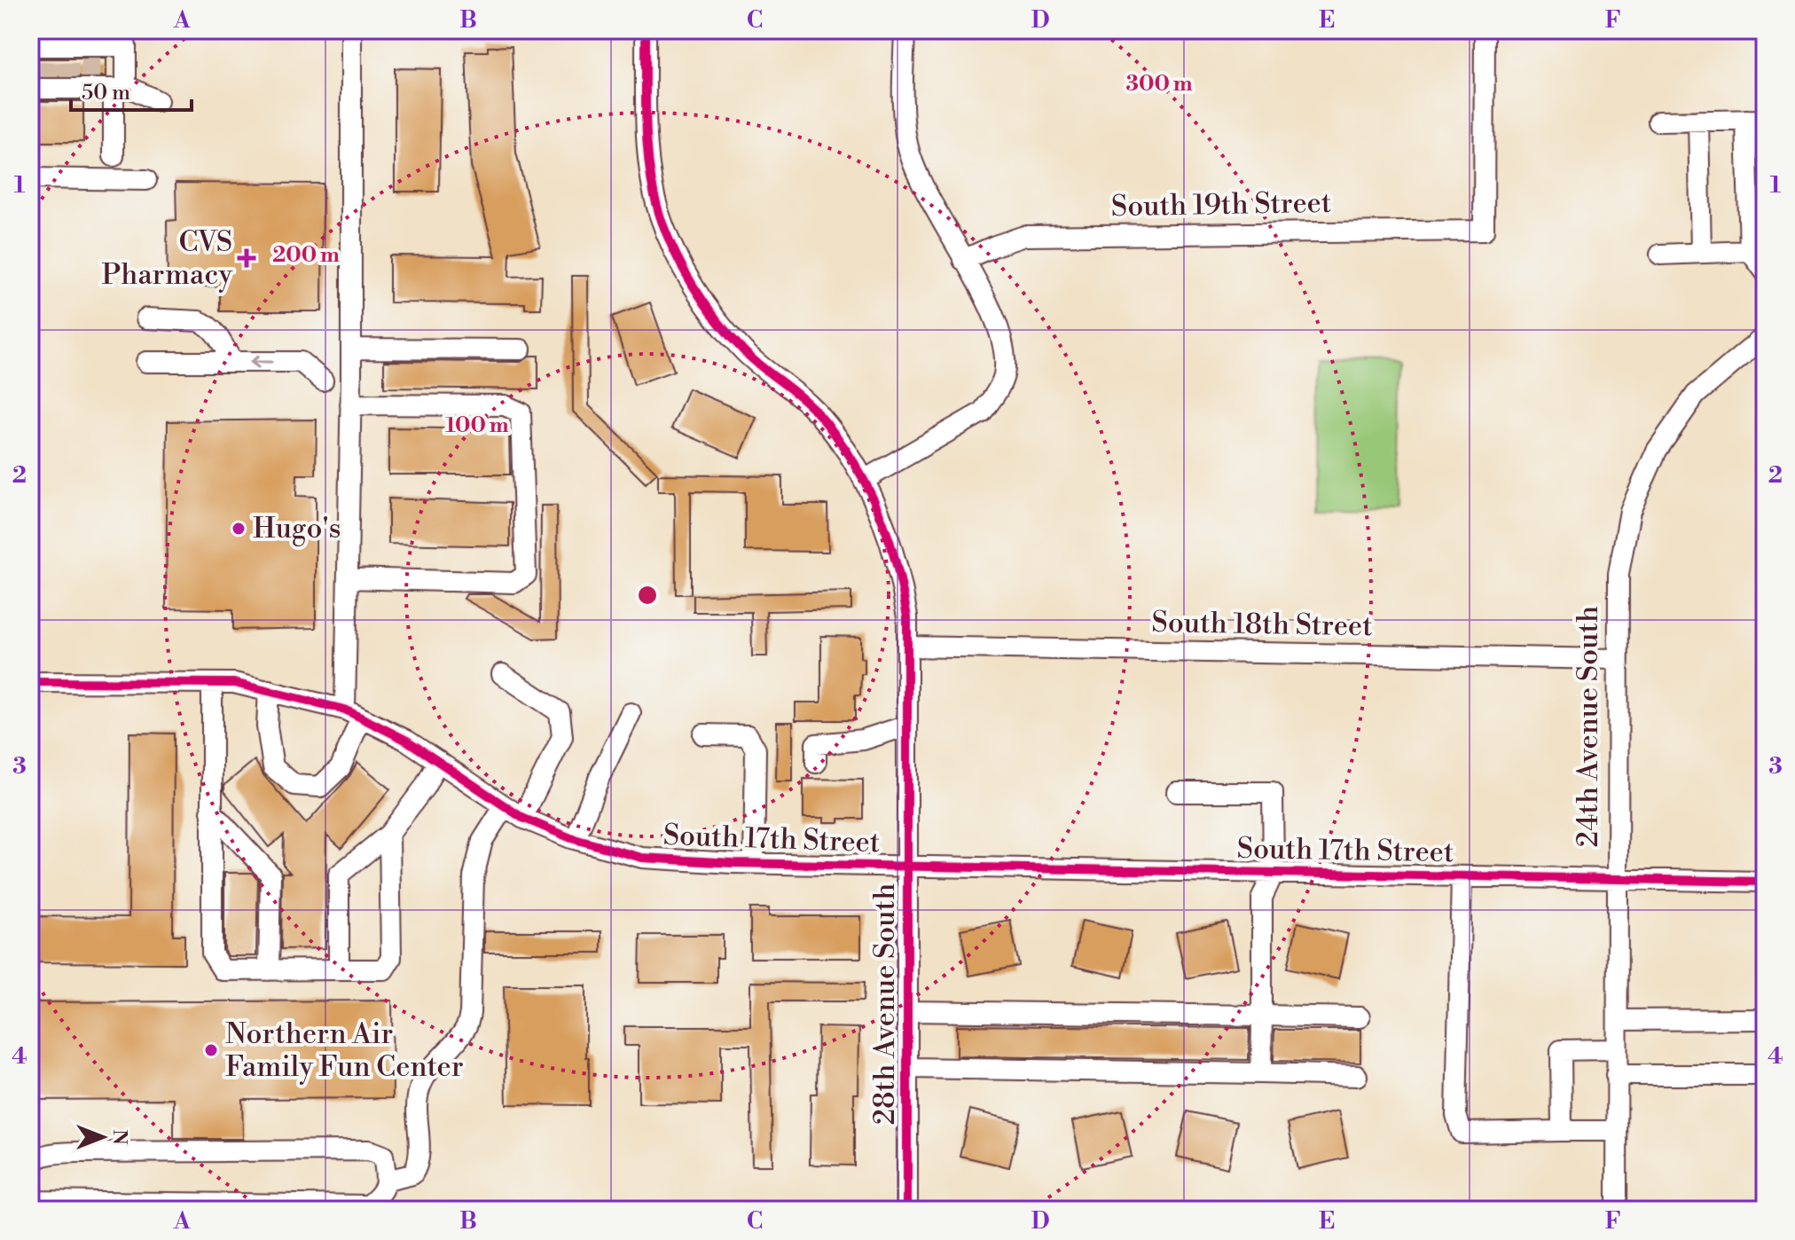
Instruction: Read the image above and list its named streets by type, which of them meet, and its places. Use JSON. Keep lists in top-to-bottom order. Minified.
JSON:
{"streets":{"street":["South 19th Street","South 18th Street","24th Avenue South","South 17th Street","28th Avenue South"]},"crossings":[["South 18th Street","24th Avenue South"],["South 18th Street","28th Avenue South"],["24th Avenue South","South 17th Street"],["South 17th Street","28th Avenue South"]],"places":{"health":["CVS Pharmacy"],"other":["Hugo's","Northern Air Family Fun Center"]},"scale_bar":"50 m","north":"right","grid":{"columns":["A","B","C","D","E","F"],"rows":["1","2","3","4"]},"rings":["300 m","200 m","100 m"]}
